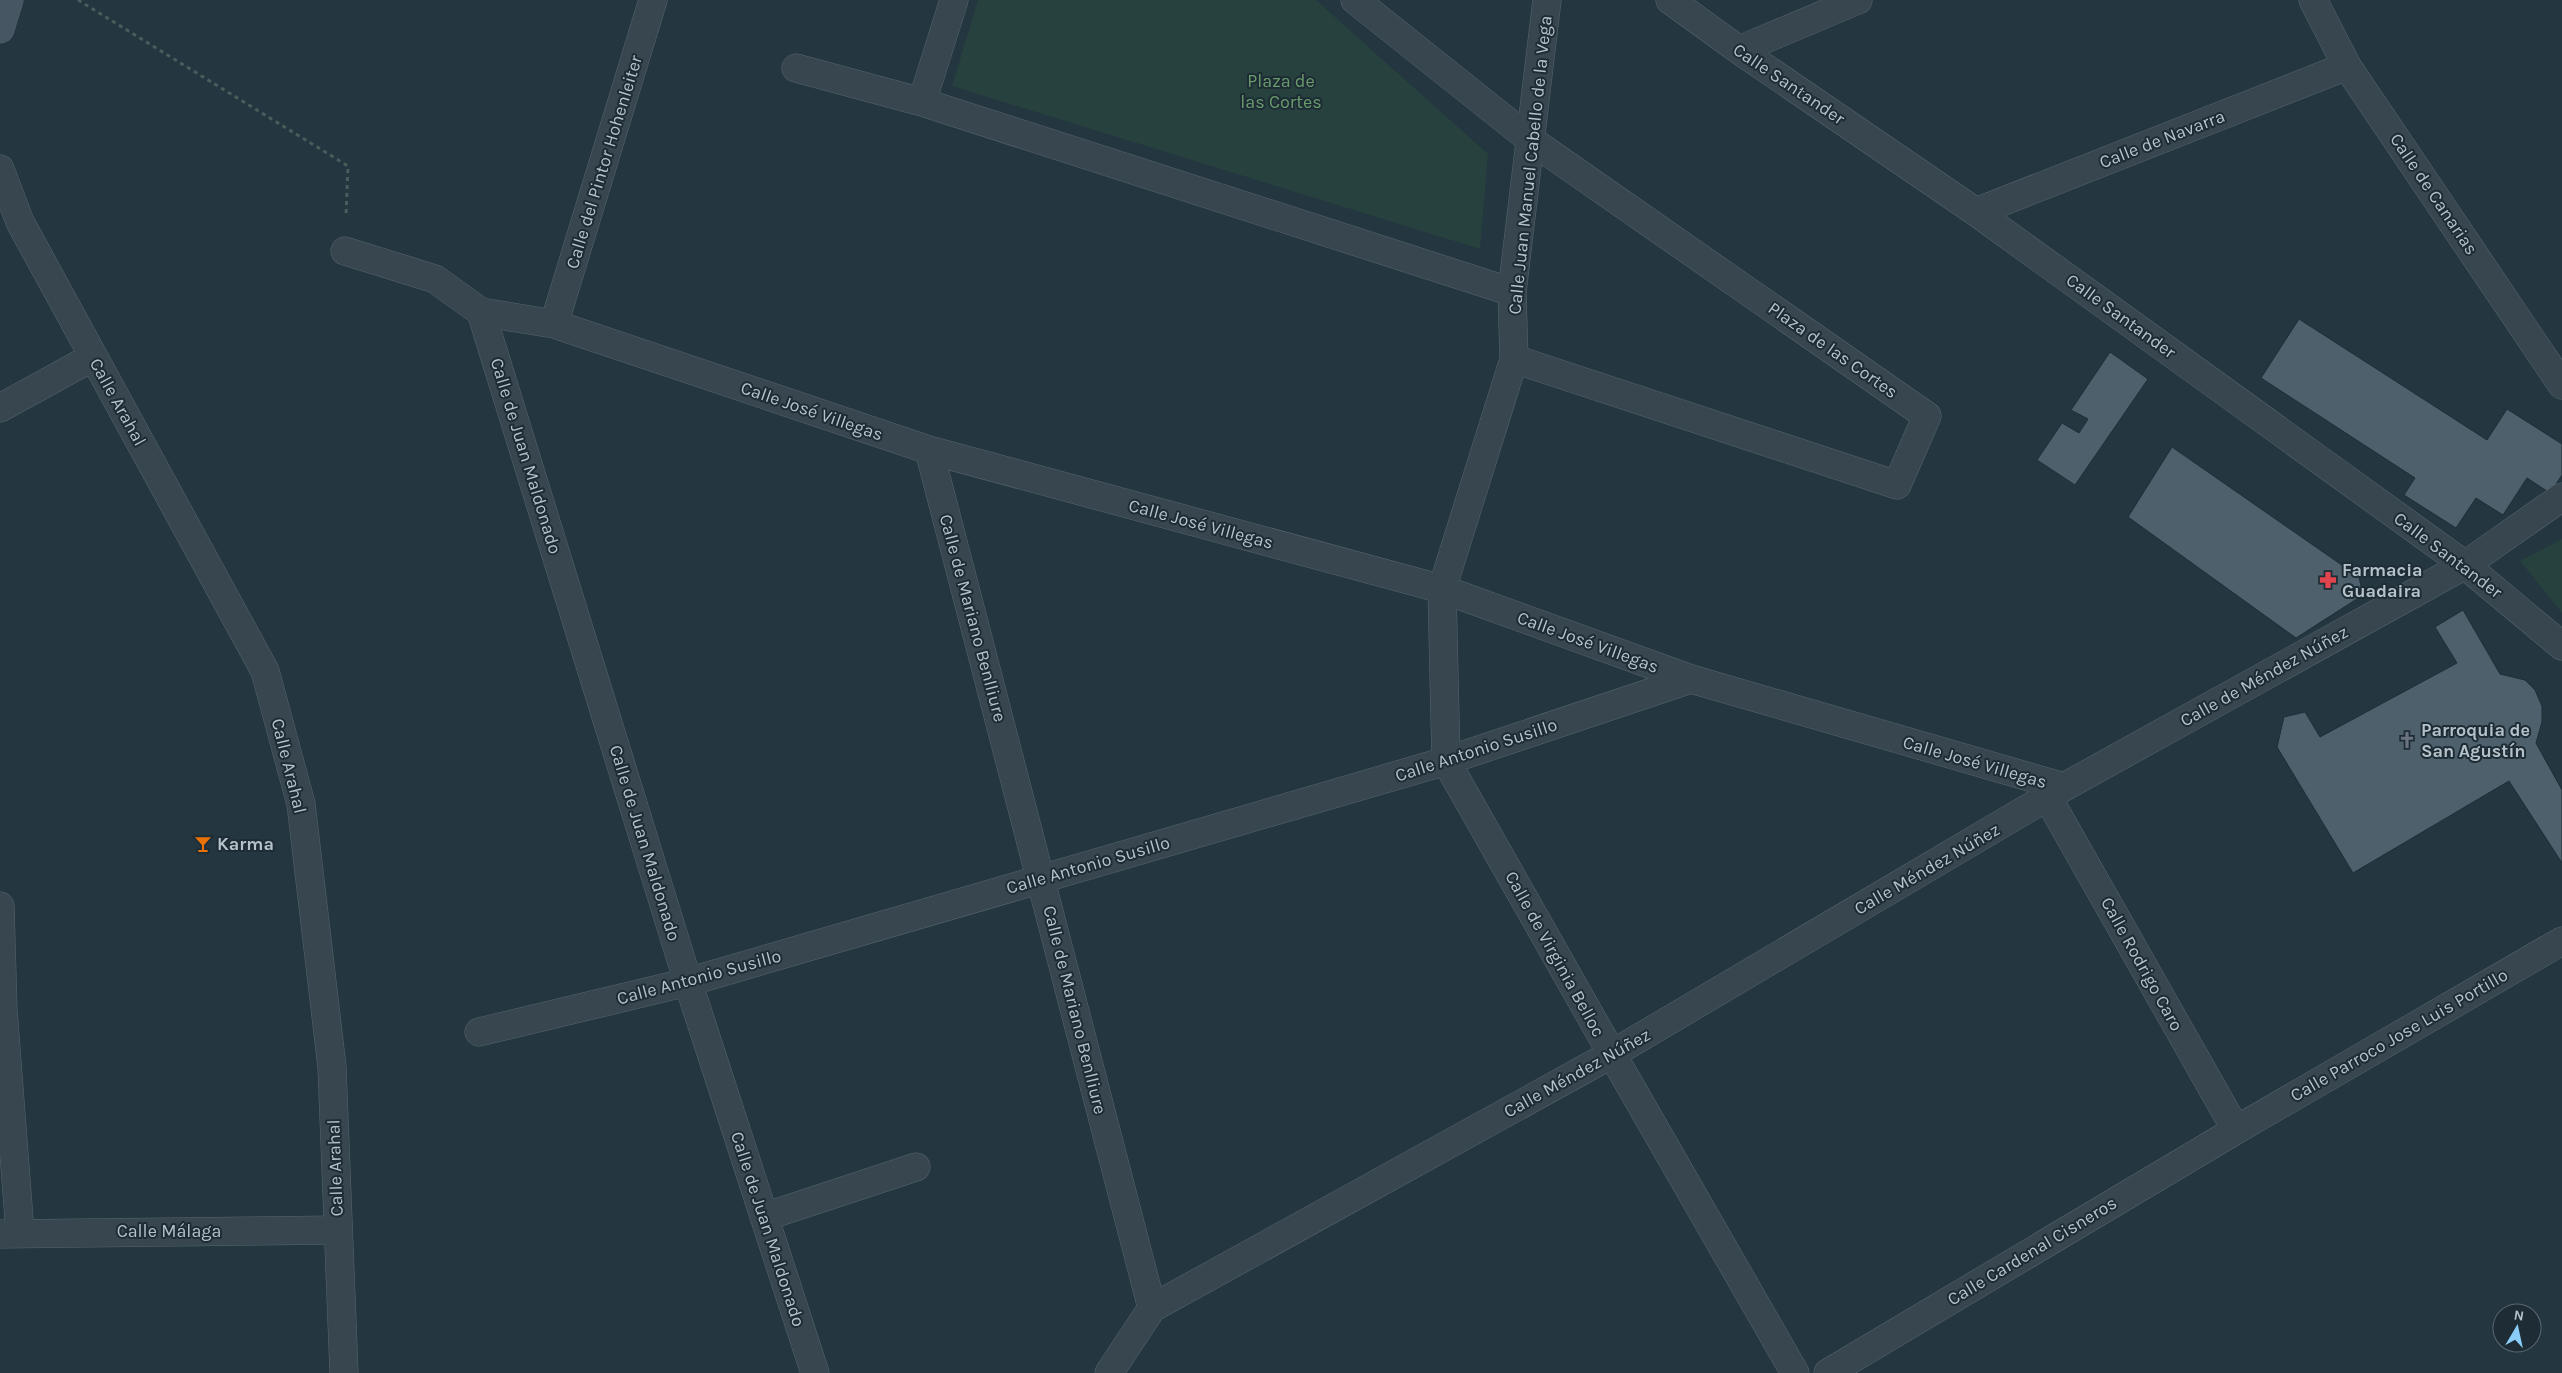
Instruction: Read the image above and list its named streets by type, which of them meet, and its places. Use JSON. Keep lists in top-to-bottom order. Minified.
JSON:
{"streets":{"street":["Calle Santander","Calle de Navarra","Calle del Pintor Hohenleiter","Calle Juan Manuel Cabello de la Vega","Calle de Canarias","Plaza de las Cortes","Calle Arahal","Calle José Villegas","Calle de Juan Maldonado","Calle de Mariano Benlliure","Calle de Méndez Núñez","Calle Antonio Susillo","Calle Méndez Núñez","Calle de Virginia Belloc","Calle Rodrigo Caro","Calle Parroco Jose Luis Portillo","Calle Málaga","Calle Cardenal Cisneros"]},"crossings":[["Calle Santander","Calle de Navarra"],["Calle Santander","Calle de Méndez Núñez"],["Calle de Navarra","Calle de Canarias"],["Calle del Pintor Hohenleiter","Calle José Villegas"],["Calle Juan Manuel Cabello de la Vega","Plaza de las Cortes"],["Calle Juan Manuel Cabello de la Vega","Calle José Villegas"],["Calle Juan Manuel Cabello de la Vega","Calle de Virginia Belloc"],["Calle Arahal","Calle Málaga"],["Calle José Villegas","Calle de Juan Maldonado"],["Calle José Villegas","Calle de Mariano Benlliure"],["Calle José Villegas","Calle de Méndez Núñez"],["Calle José Villegas","Calle Antonio Susillo"],["Calle José Villegas","Calle Méndez Núñez"],["Calle José Villegas","Calle de Virginia Belloc"],["Calle José Villegas","Calle Rodrigo Caro"],["Calle de Juan Maldonado","Calle Antonio Susillo"],["Calle de Mariano Benlliure","Calle Antonio Susillo"],["Calle de Mariano Benlliure","Calle Méndez Núñez"],["Calle de Méndez Núñez","Calle Méndez Núñez"],["Calle de Méndez Núñez","Calle Rodrigo Caro"],["Calle Antonio Susillo","Calle de Virginia Belloc"],["Calle Méndez Núñez","Calle de Virginia Belloc"],["Calle Méndez Núñez","Calle Rodrigo Caro"],["Calle Rodrigo Caro","Calle Parroco Jose Luis Portillo"],["Calle Rodrigo Caro","Calle Cardenal Cisneros"],["Calle Parroco Jose Luis Portillo","Calle Cardenal Cisneros"]],"parks":["Plaza de las Cortes"],"places":{"pharmacy":["Farmacia Guadaira"],"church":["Parroquia de San Agustín"],"bar":["Karma"]},"north":"top"}
